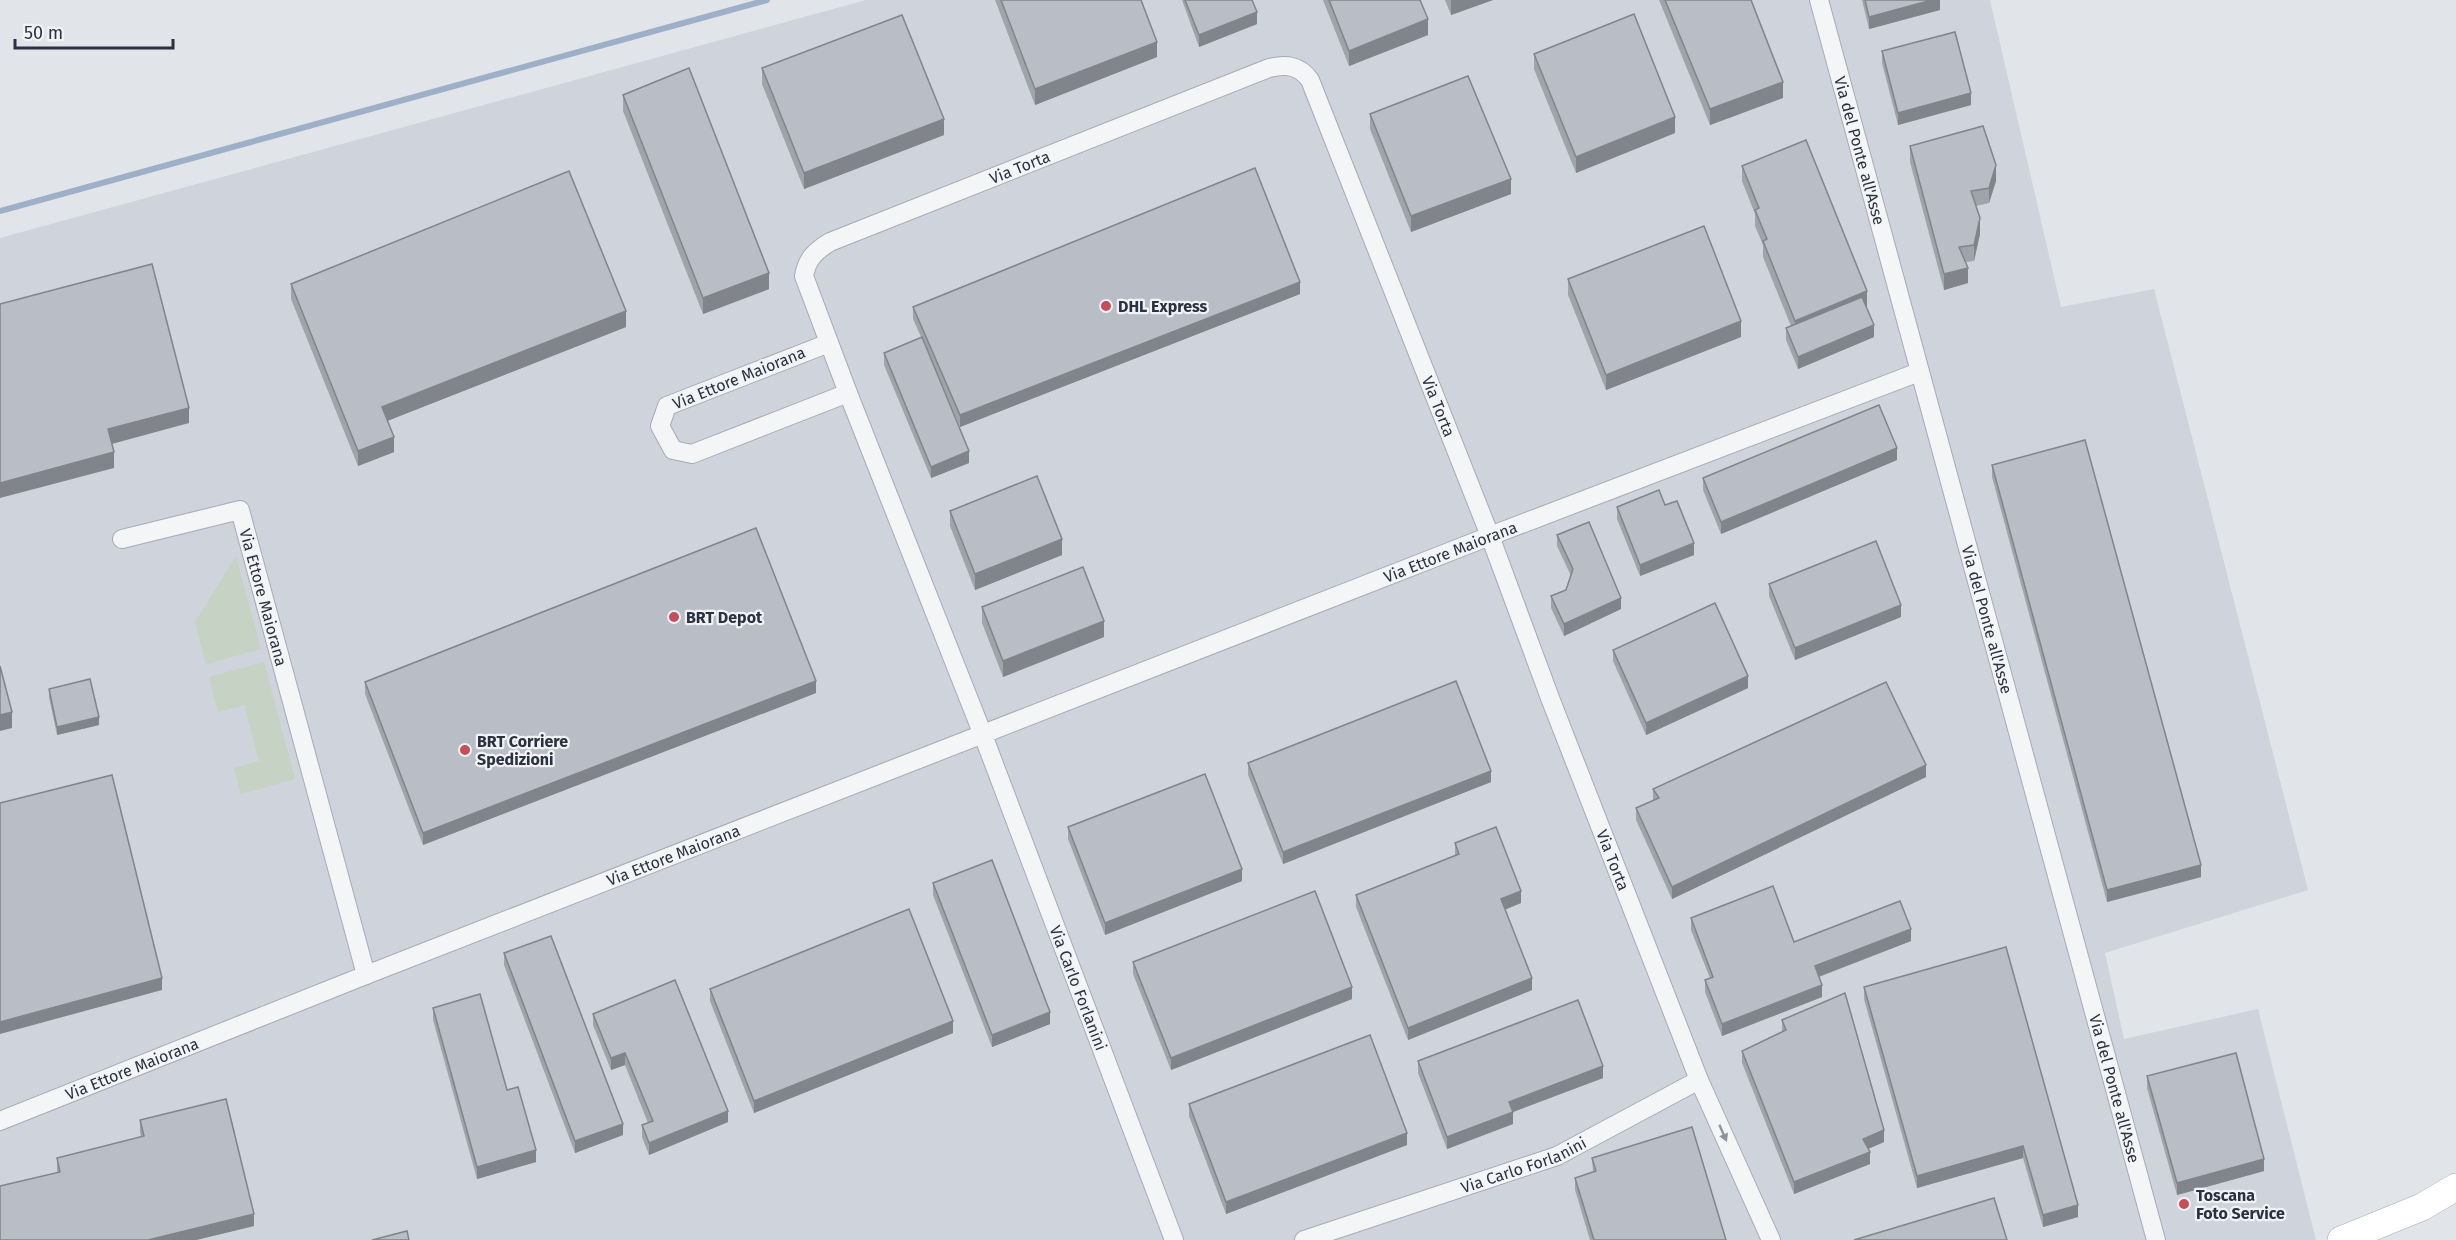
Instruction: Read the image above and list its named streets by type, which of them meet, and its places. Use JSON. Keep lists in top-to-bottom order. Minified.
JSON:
{"streets":{"street":["Via del Ponte all'Asse","Via Torta","Via Ettore Maiorana","Via Carlo Forlanini"]},"crossings":[["Via del Ponte all'Asse","Via Ettore Maiorana"],["Via Torta","Via Ettore Maiorana"],["Via Torta","Via Carlo Forlanini"],["Via Ettore Maiorana","Via Carlo Forlanini"]],"places":["DHL Express","BRT Depot","BRT Corriere Spedizioni","Toscana Foto Service"],"scale_bar":"50 m"}
